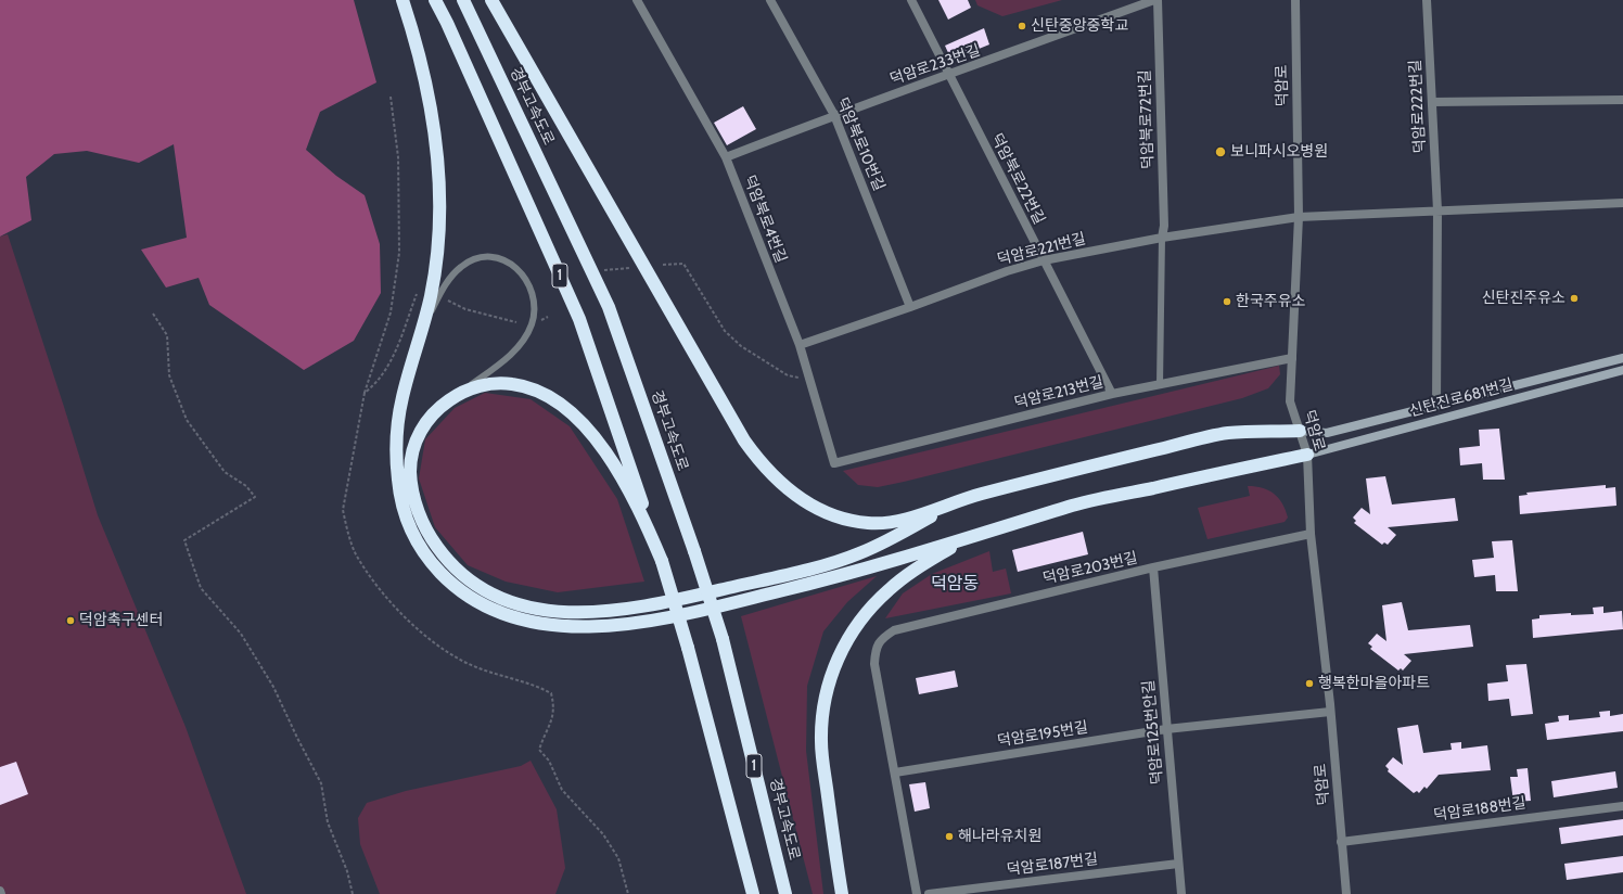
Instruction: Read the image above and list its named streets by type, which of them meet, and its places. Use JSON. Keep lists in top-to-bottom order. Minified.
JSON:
{"streets":{"highway":["경부고속도로","1"],"main road":["신탄진로681번길"],"street":["덕암로233번길","덕암로","덕암로222번길","덕암북로72번길","덕암북로10번길","덕암북로22번길","덕암북로4번길","덕암로221번길","덕암로213번길","덕암로203번길","덕암로125번안길","덕암로195번길","덕암로188번길","덕암로187번길"]},"crossings":[["덕암로233번길","덕암북로72번길"],["덕암로233번길","덕암북로10번길"],["덕암로233번길","덕암북로22번길"],["덕암로233번길","덕암북로4번길"],["덕암로","덕암로221번길"],["덕암로","덕암로213번길"],["덕암로","신탄진로681번길"],["덕암로","덕암로203번길"],["덕암로","덕암로195번길"],["덕암로","덕암로188번길"],["덕암로222번길","신탄진로681번길"],["덕암북로72번길","덕암로221번길"],["덕암북로10번길","덕암로221번길"],["덕암북로22번길","덕암로221번길"],["덕암북로22번길","덕암로213번길"],["덕암북로4번길","덕암로221번길"],["덕암북로4번길","덕암로213번길"],["덕암로203번길","덕암로125번안길"],["덕암로203번길","덕암로195번길"],["덕암로125번안길","덕암로195번길"],["덕암로125번안길","덕암로187번길"]],"districts":["덕암동"],"places":["신탄중앙중학교","보니파시오병원","신탄진주유소","한국주유소","덕암축구센터","행복한마을아파트","해나라유치원"]}
